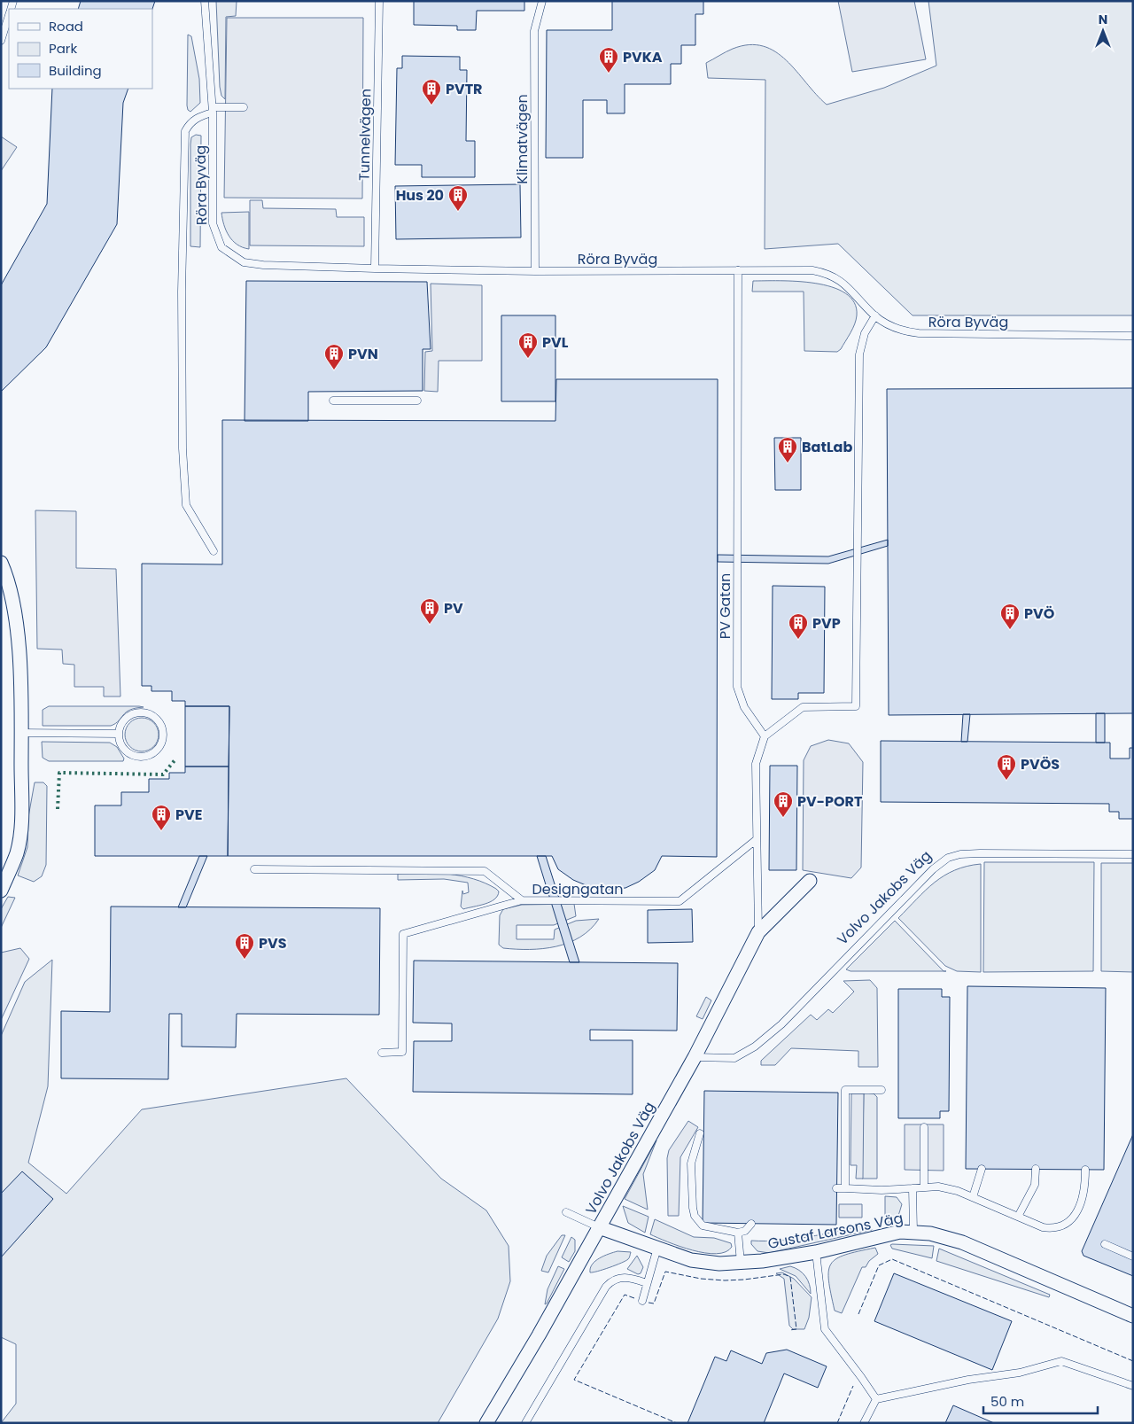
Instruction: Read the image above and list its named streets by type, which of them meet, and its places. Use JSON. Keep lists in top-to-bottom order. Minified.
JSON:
{"streets":{"street":["Volvo Jakobs Väg","Gustaf Larsons Väg"],"lane":["Tunnelvägen","Klimatvägen","Röra Byväg","PV Gatan","Designgatan"]},"crossings":[["Tunnelvägen","Röra Byväg"],["Klimatvägen","Röra Byväg"],["Röra Byväg","PV Gatan"],["Volvo Jakobs Väg","Gustaf Larsons Väg"]],"places":{"building":["PVKA","PVTR","Hus 20","PVL","PVN","BatLab","PV","PVÖ","PVP","PVÖS","PV-PORT","PVE","PVS"]},"legend":["Road","Park","Building"],"scale_bar":"50 m","north":"top"}
